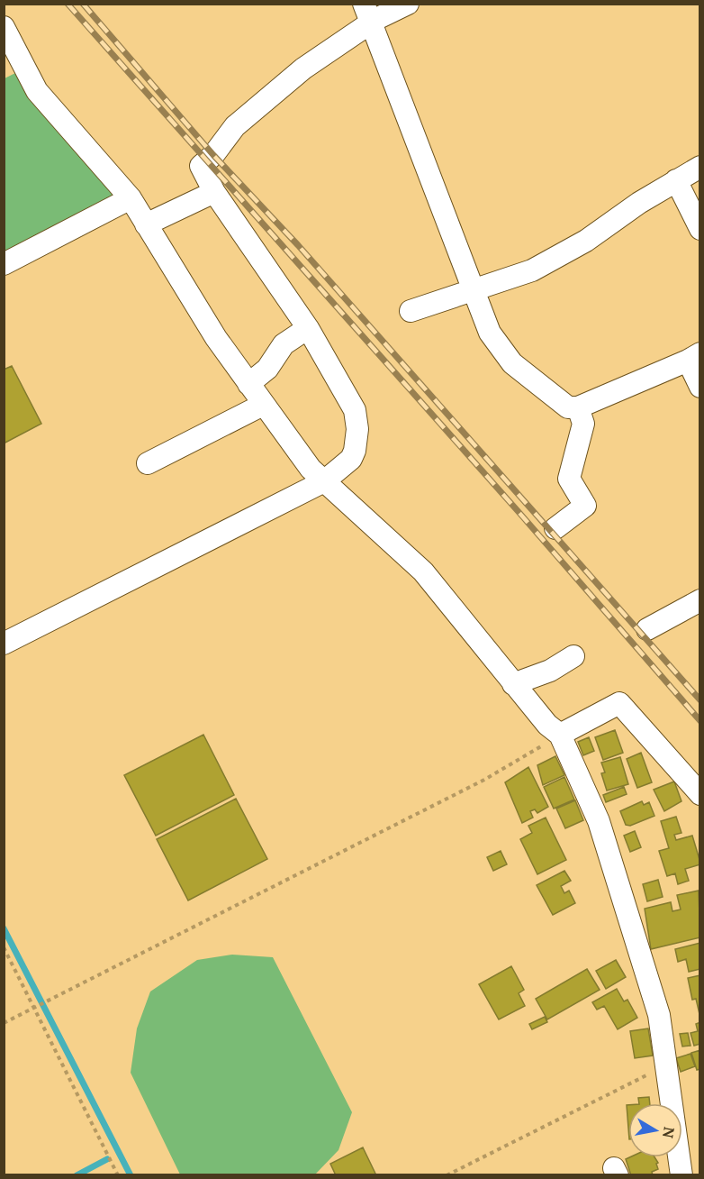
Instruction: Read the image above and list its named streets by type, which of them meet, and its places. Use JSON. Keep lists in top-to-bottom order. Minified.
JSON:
{"north":"right"}
